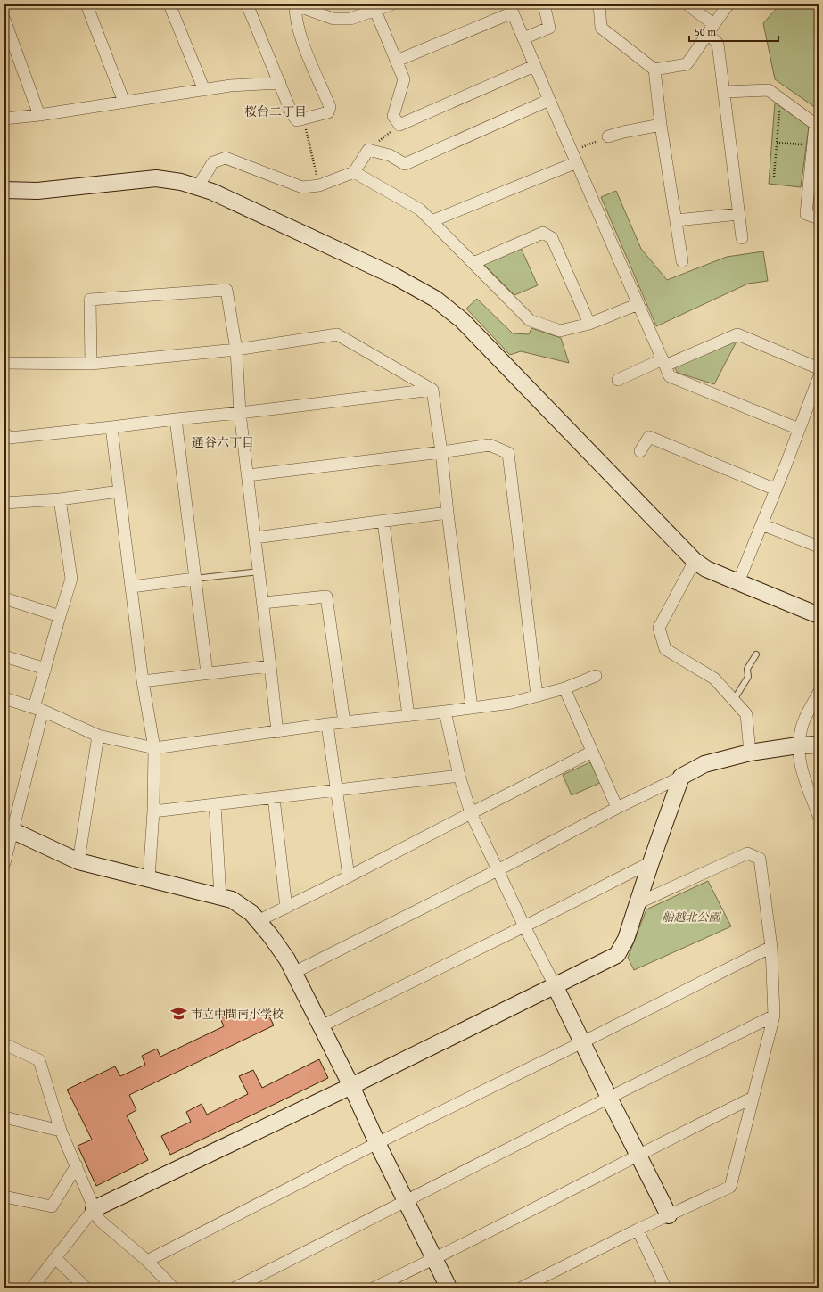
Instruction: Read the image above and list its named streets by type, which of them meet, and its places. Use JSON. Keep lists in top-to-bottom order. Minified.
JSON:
{"districts":["桜台二丁目","通谷六丁目"],"parks":["船越北公園"],"places":{"school or university":["市立中間南小学校"]},"scale_bar":"50 m"}
